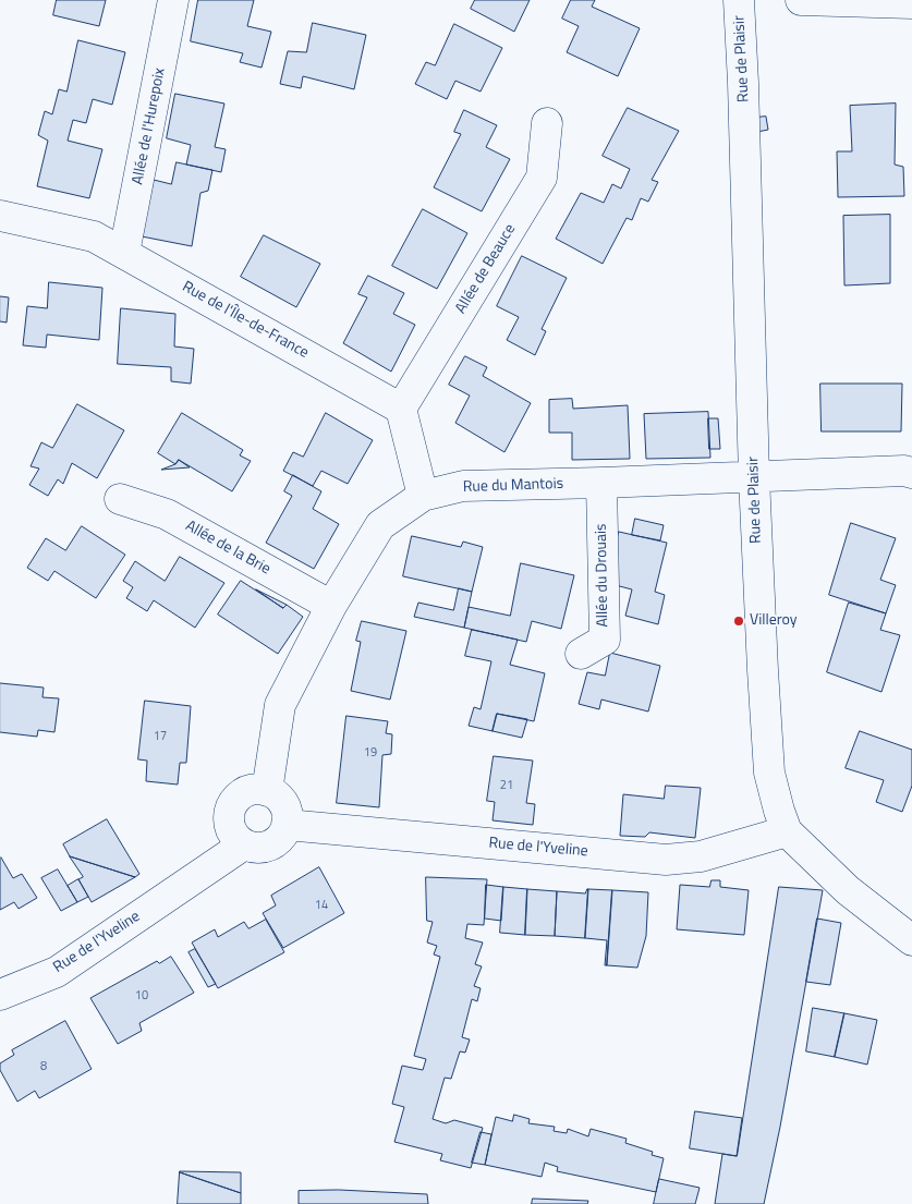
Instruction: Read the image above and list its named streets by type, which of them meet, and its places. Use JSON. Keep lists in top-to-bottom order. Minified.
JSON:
{"streets":{"street":["Rue de Plaisir","Allée de l'Hurepoix","Allée de Beauce","Rue de l'Île-de-France","Rue du Mantois","Allée de la Brie","Allée du Drouais","Rue de l'Yveline"]},"crossings":[["Rue de Plaisir","Rue du Mantois"],["Rue de Plaisir","Rue de l'Yveline"],["Allée de l'Hurepoix","Rue de l'Île-de-France"],["Allée de Beauce","Rue de l'Île-de-France"],["Rue du Mantois","Allée de la Brie"],["Rue du Mantois","Allée du Drouais"],["Rue du Mantois","Rue de l'Yveline"]],"places":["Villeroy"],"house_numbers":["17","19","21","14","10","8"]}
